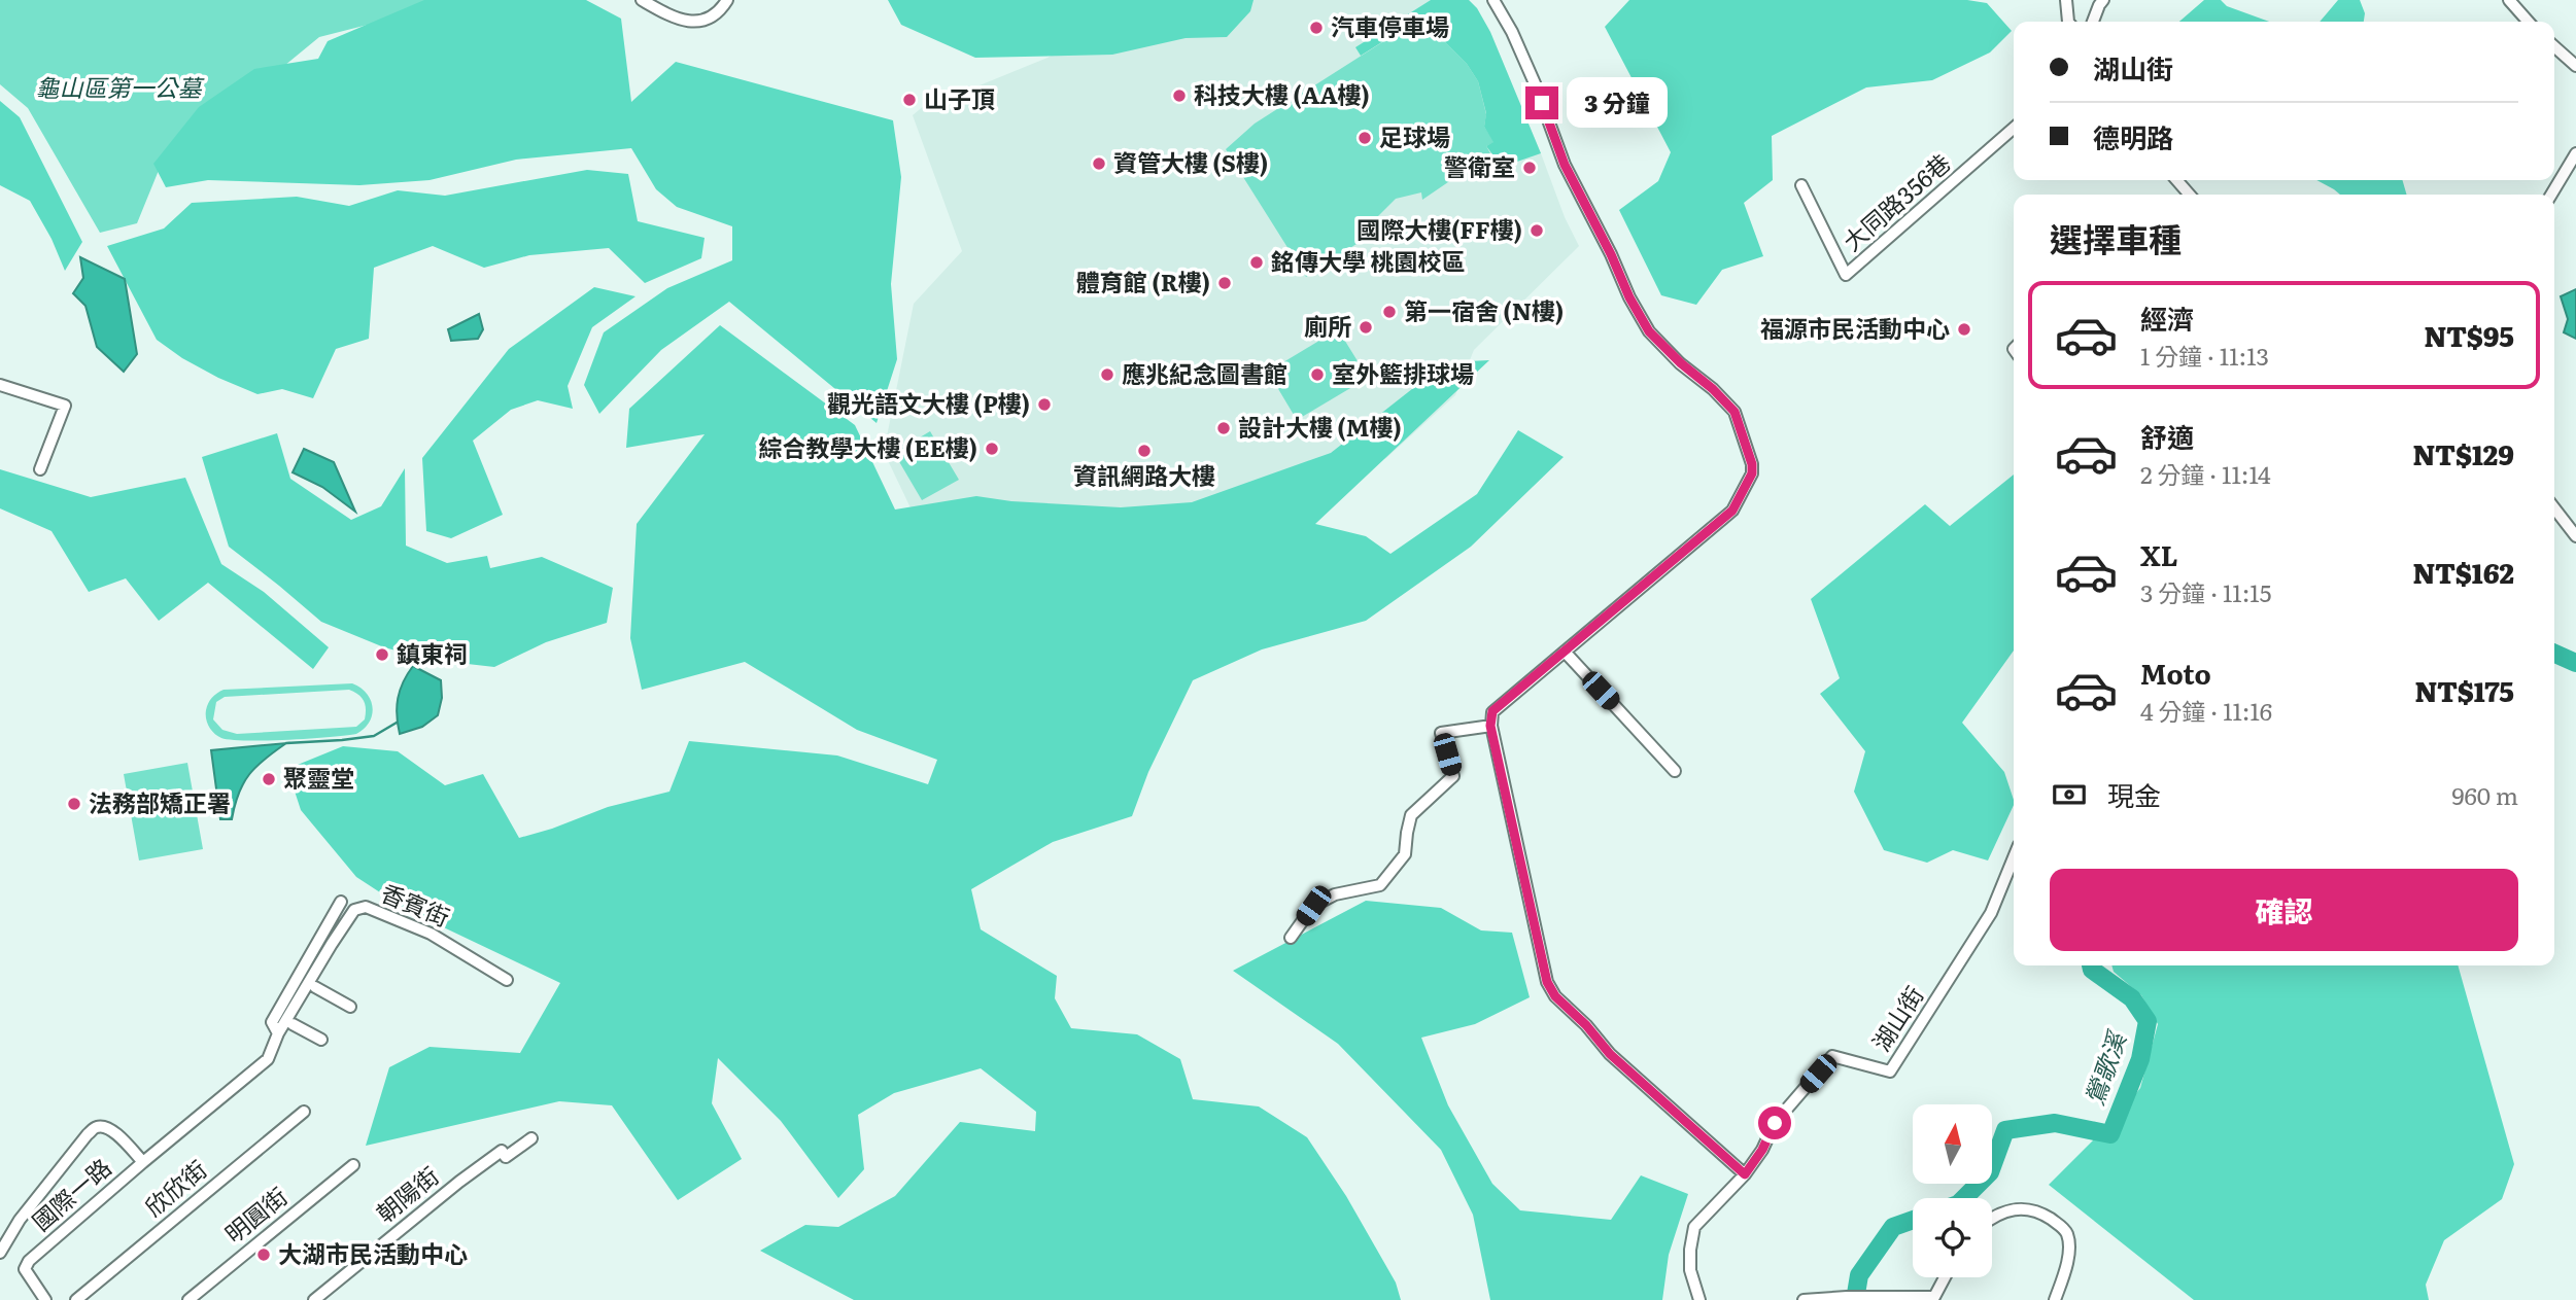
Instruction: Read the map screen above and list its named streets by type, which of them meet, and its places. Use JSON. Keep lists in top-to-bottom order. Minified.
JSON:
{"streets":{"street":["大同路356巷","香賓街","湖山街","欣欣街","國際一路","朝陽街","明圓街"]},"crossings":[["香賓街","國際一路"]],"water":["鶯歌溪"],"parks":["龜山區第一公墓"],"places":["汽車停車場","科技大樓 (AA樓)","山子頂","足球場","資管大樓 (S樓)","警衛室","國際大樓(FF樓)","銘傳大學 桃園校區","體育館 (R樓)","第一宿舍 (N樓)","廁所","福源市民活動中心","應兆紀念圖書館","室外籃排球場","觀光語文大樓 (P樓)","設計大樓 (M樓)","綜合教學大樓 (EE樓)","資訊網路大樓","鎮東祠","聚靈堂","法務部矯正署","大湖市民活動中心"],"north":"top","page":{"banner":["湖山街","德明路"],"bubble":"3 分鐘","heading":"選擇車種","list":[{"name":"經濟","note":"1 分鐘 · 11:13","value":"NT$95"},{"name":"舒適","note":"2 分鐘 · 11:14","value":"NT$129"},{"name":"XL","note":"3 分鐘 · 11:15","value":"NT$162"},{"name":"Moto","note":"4 分鐘 · 11:16","value":"NT$175"}],"pay":["現金","960 m"],"buttons":"確認"}}
